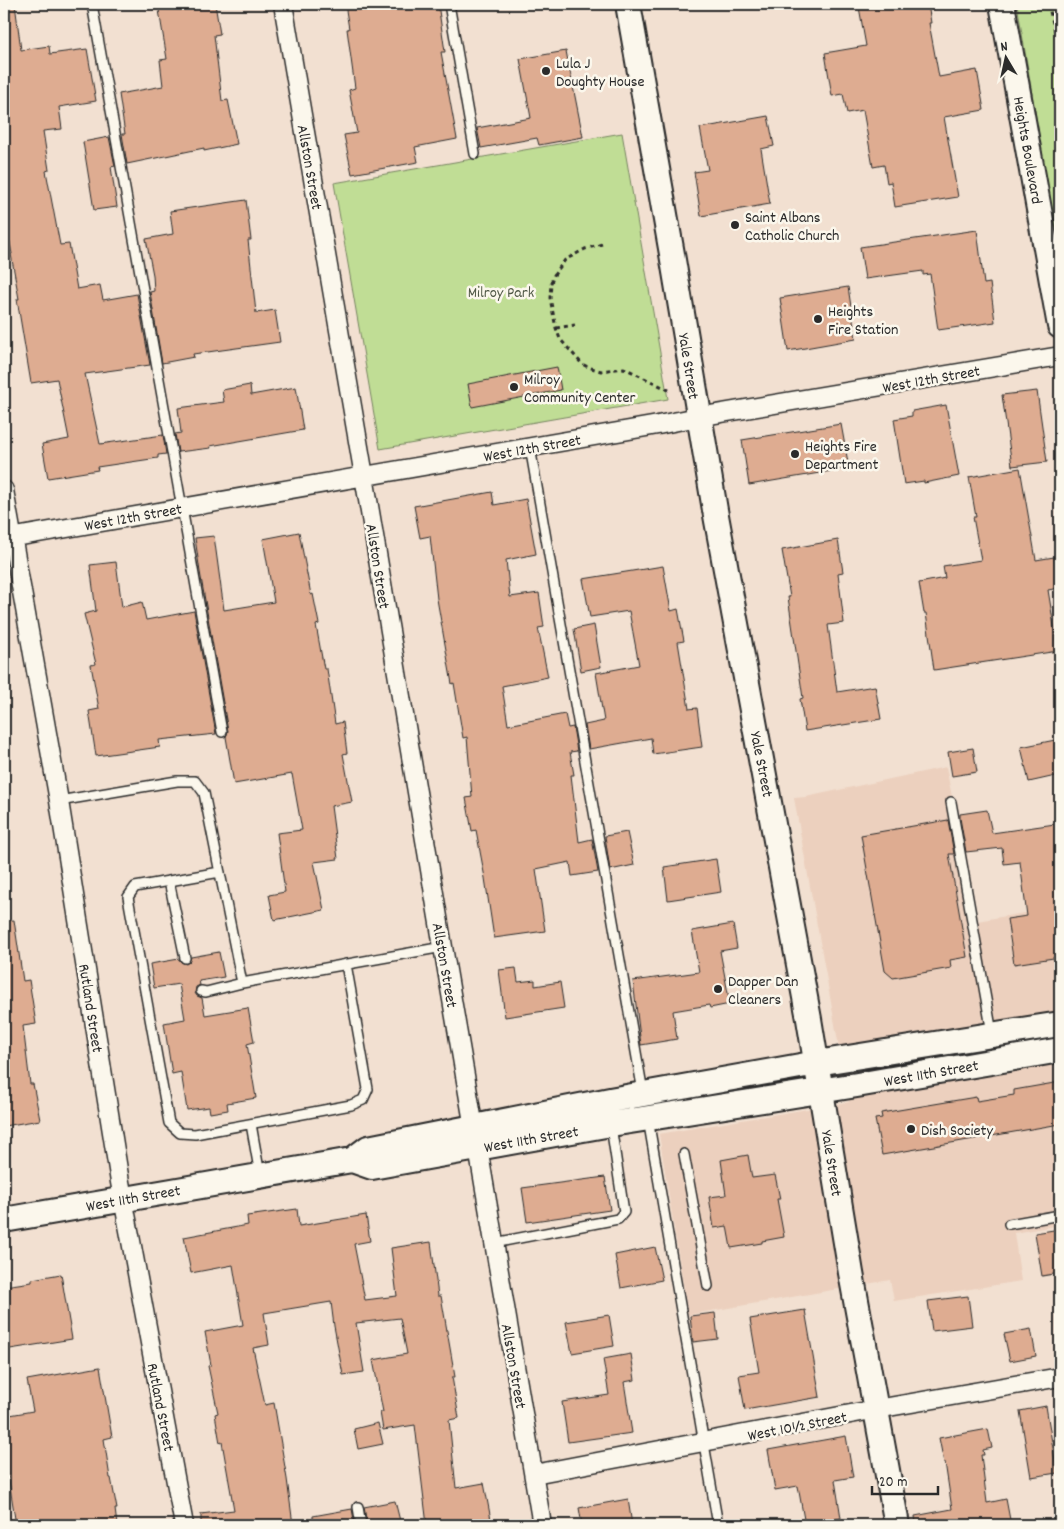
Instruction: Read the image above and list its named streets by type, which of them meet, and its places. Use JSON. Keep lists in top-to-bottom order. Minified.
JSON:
{"streets":{"main road":["Heights Boulevard","Yale Street","West 11th Street"],"street":["Allston Street","West 12th Street","Rutland Street","West 10½ Street"]},"crossings":[["Allston Street","West 12th Street"],["Allston Street","West 11th Street"],["Allston Street","West 10½ Street"],["Yale Street","West 12th Street"],["Yale Street","West 11th Street"],["Yale Street","West 10½ Street"],["West 12th Street","Rutland Street"],["Rutland Street","West 11th Street"]],"parks":["Milroy Park"],"places":["Lula J Doughty House","Saint Albans Catholic Church","Heights Fire Station","Milroy Community Center","Heights Fire Department","Dapper Dan Cleaners","Dish Society"],"scale_bar":"20 m","north":"top"}
